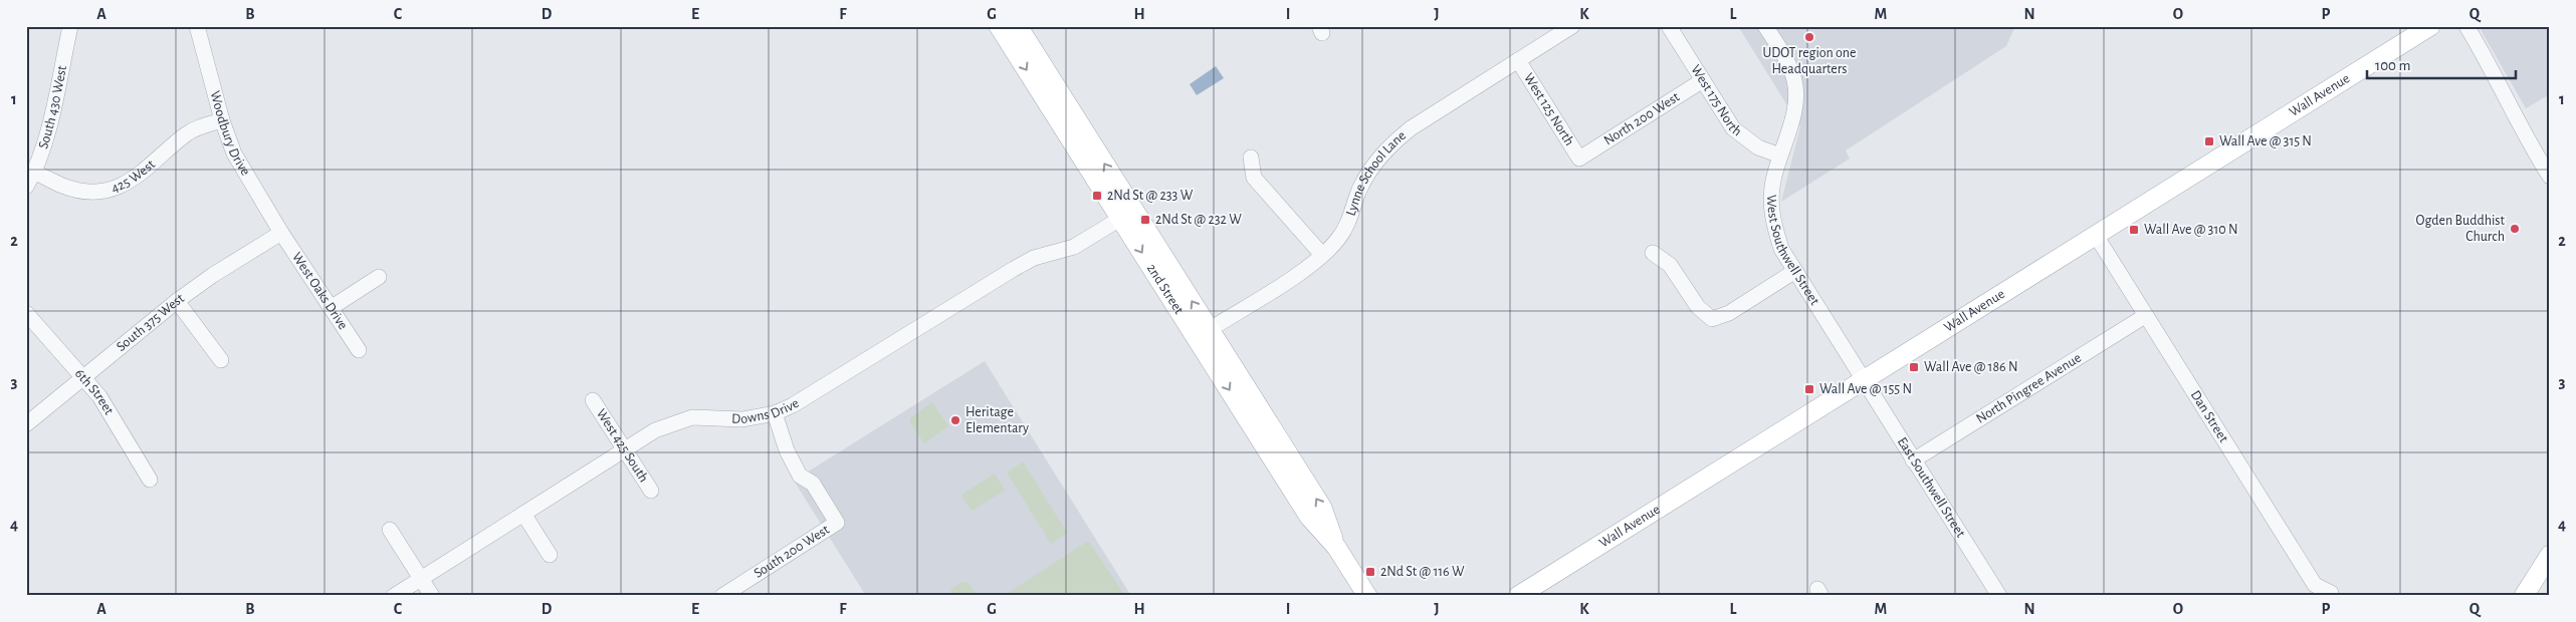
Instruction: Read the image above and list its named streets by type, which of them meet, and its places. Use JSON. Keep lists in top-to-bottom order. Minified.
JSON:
{"streets":{"main road":["Wall Avenue","2nd Street"],"street":["West 175 North","South 430 West","West 125 North","North 200 West","Woodbury Drive","425 West","Lynne School Lane","West Southwell Street","West Oaks Drive","South 375 West","North Pingree Avenue","6th Street","Downs Drive","Dan Street","West 425 South","East Southwell Street","South 200 West"]},"crossings":[["Wall Avenue","West Southwell Street"],["Wall Avenue","Dan Street"],["Wall Avenue","East Southwell Street"],["West 175 North","North 200 West"],["West 175 North","West Southwell Street"],["South 430 West","425 West"],["West 125 North","North 200 West"],["West 125 North","Lynne School Lane"],["Woodbury Drive","425 West"],["Woodbury Drive","West Oaks Drive"],["Woodbury Drive","South 375 West"],["Lynne School Lane","2nd Street"],["West Southwell Street","East Southwell Street"],["2nd Street","Downs Drive"],["West Oaks Drive","South 375 West"],["South 375 West","6th Street"],["North Pingree Avenue","Dan Street"],["North Pingree Avenue","East Southwell Street"],["Downs Drive","West 425 South"],["Downs Drive","South 200 West"]],"places":{"other":["UDOT region one Headquarters","Ogden Buddhist Church","Heritage Elementary"],"transit":["Wall Ave @ 315 N","2Nd St @ 233 W","2Nd St @ 232 W","Wall Ave @ 310 N","Wall Ave @ 186 N","Wall Ave @ 155 N","2Nd St @ 116 W"]},"scale_bar":"100 m","grid":{"columns":["A","B","C","D","E","F","G","H","I","J","K","L","M","N","O","P","Q"],"rows":["1","2","3","4"]}}
